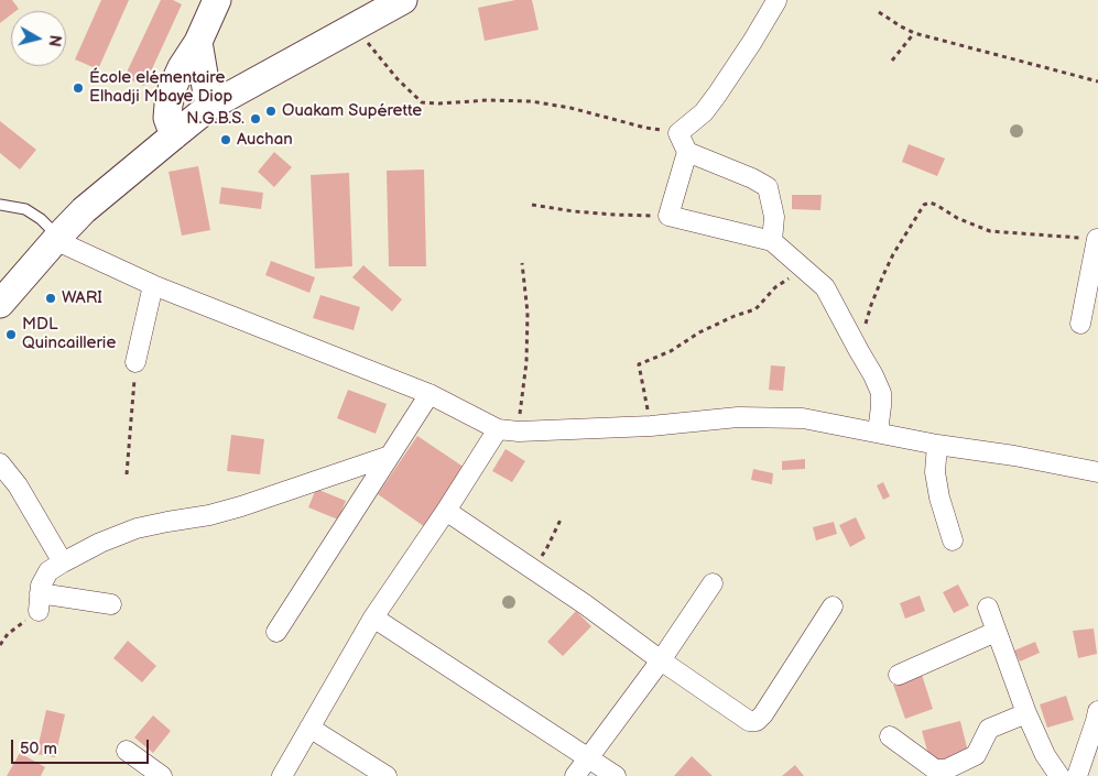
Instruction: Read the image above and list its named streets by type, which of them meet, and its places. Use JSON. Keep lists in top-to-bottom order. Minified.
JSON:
{"places":["École elémentaire Elhadji Mbaye Diop","Ouakam Supérette","N.G.B.S.","Auchan","WARI","MDL Quincaillerie"],"scale_bar":"50 m","north":"right"}
